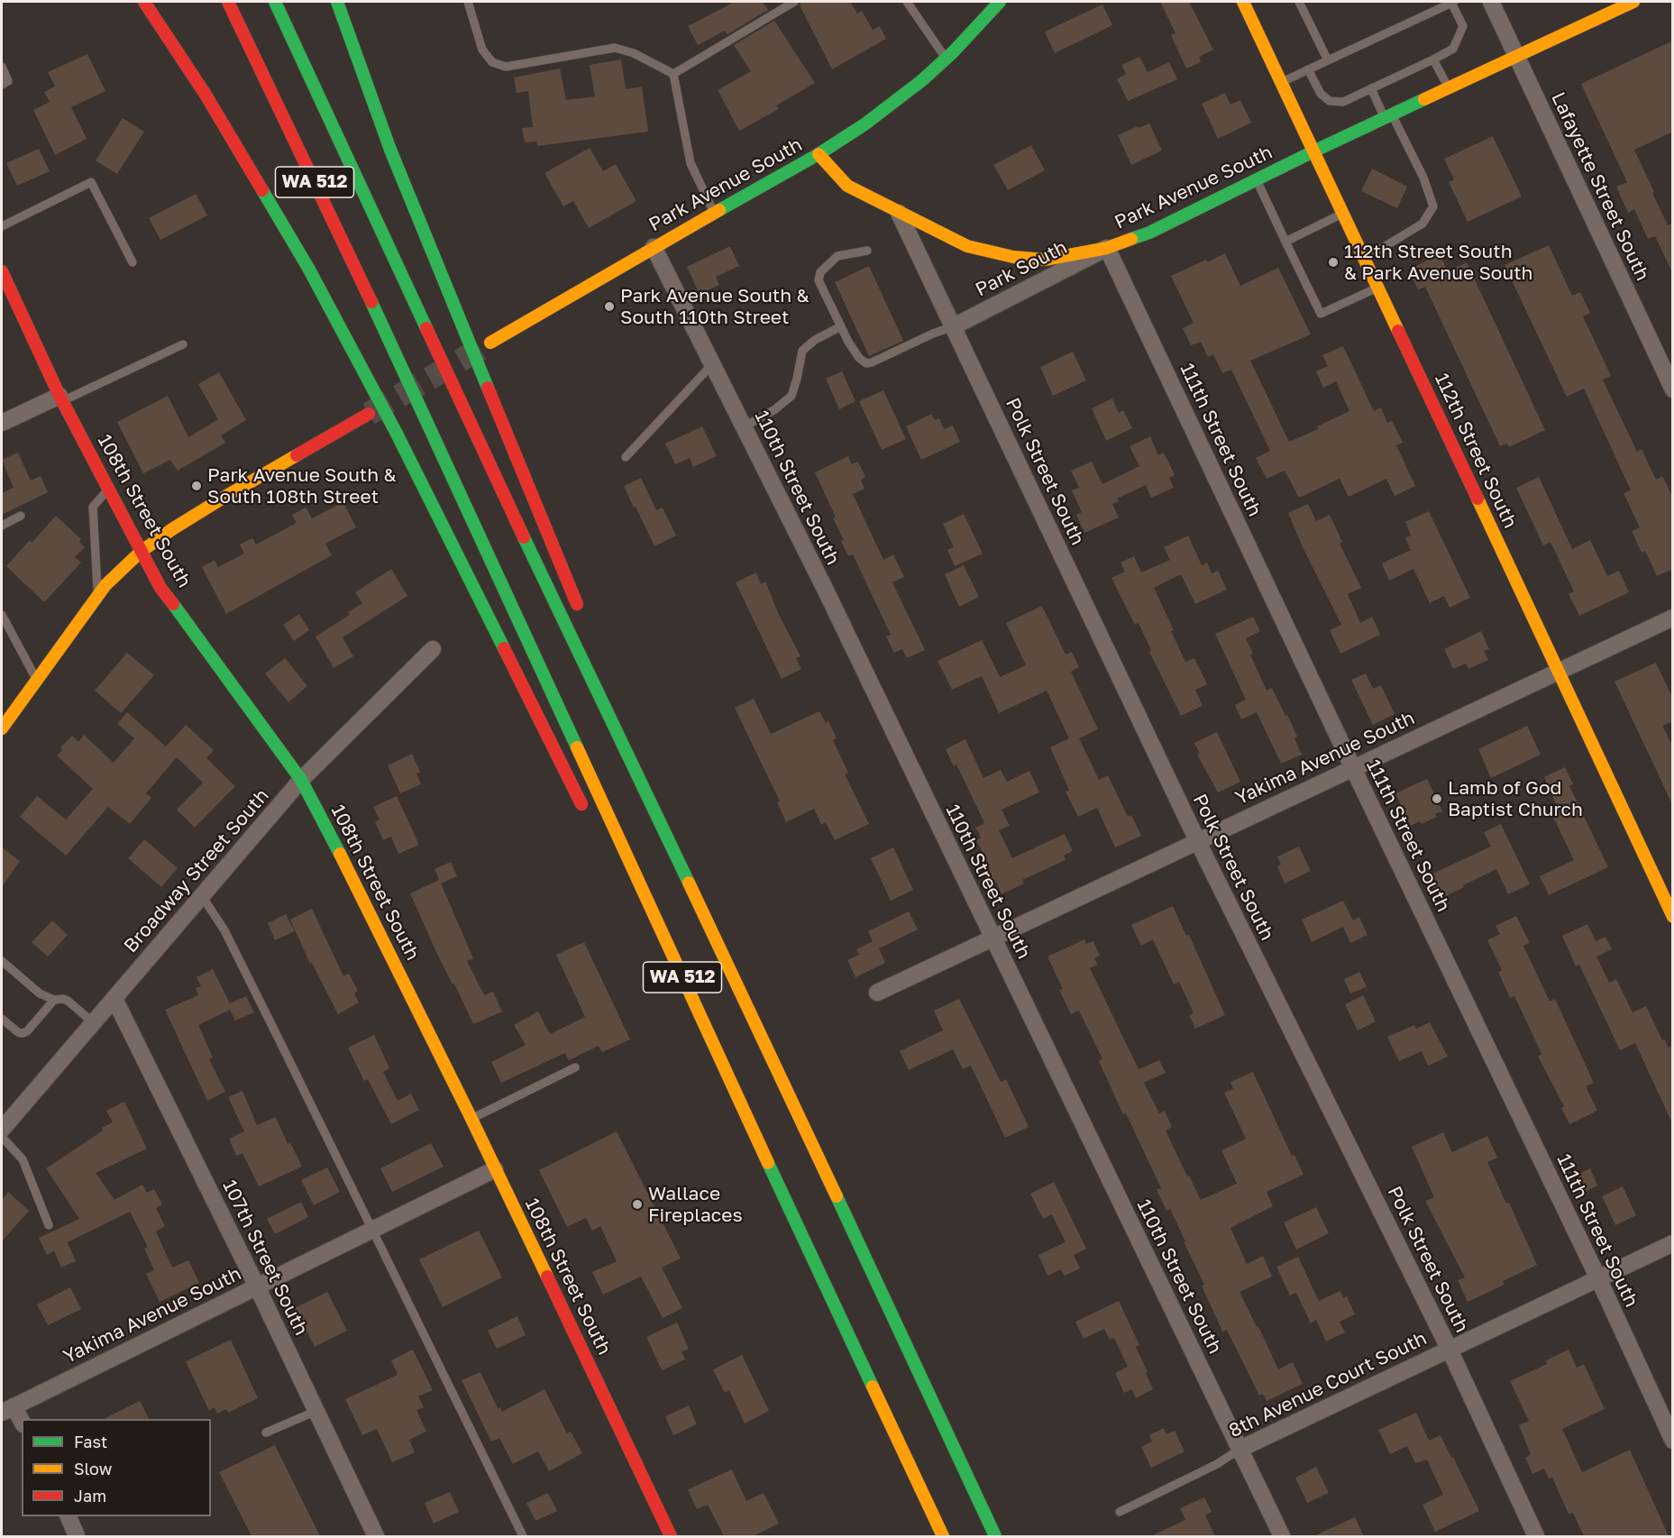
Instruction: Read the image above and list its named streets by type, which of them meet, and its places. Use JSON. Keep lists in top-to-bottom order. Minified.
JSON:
{"streets":{"main road":["WA 512","Park Avenue South","112th Street South","108th Street South"],"street":["Lafayette Street South","Park South","111th Street South","Polk Street South","110th Street South","Yakima Avenue South","Broadway Street South","107th Street South","8th Avenue Court South"]},"crossings":[["Park Avenue South","Lafayette Street South"],["Park Avenue South","Park South"],["Park Avenue South","111th Street South"],["Park Avenue South","112th Street South"],["Park Avenue South","Polk Street South"],["Park Avenue South","110th Street South"],["Park South","111th Street South"],["Park South","Polk Street South"],["111th Street South","Yakima Avenue South"],["111th Street South","8th Avenue Court South"],["112th Street South","Yakima Avenue South"],["Polk Street South","Yakima Avenue South"],["Polk Street South","8th Avenue Court South"],["110th Street South","Yakima Avenue South"],["110th Street South","8th Avenue Court South"],["108th Street South","Yakima Avenue South"],["108th Street South","Broadway Street South"],["Yakima Avenue South","107th Street South"],["Broadway Street South","107th Street South"]],"places":["112th Street South & Park Avenue South","Park Avenue South & South 110th Street","Park Avenue South & South 108th Street","Lamb of God Baptist Church","Wallace Fireplaces"],"legend":["Fast","Slow","Jam"]}
